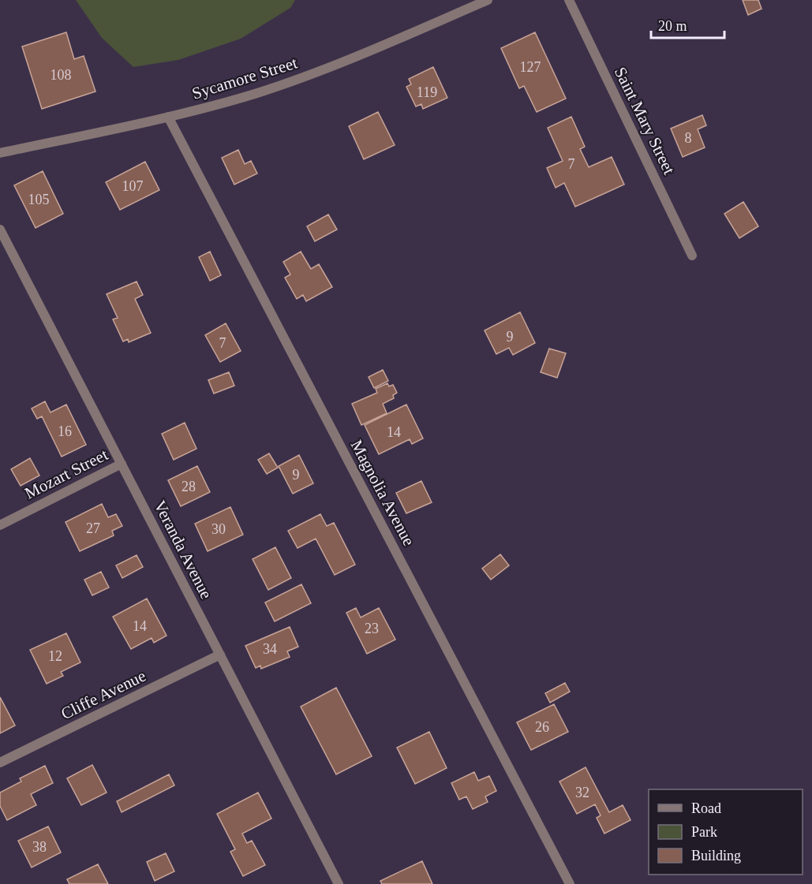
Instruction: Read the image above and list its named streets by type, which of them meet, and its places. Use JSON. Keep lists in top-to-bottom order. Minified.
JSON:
{"streets":{"street":["Sycamore Street","Saint Mary Street","Mozart Street","Magnolia Avenue","Veranda Avenue","Cliffe Avenue"]},"crossings":[["Sycamore Street","Magnolia Avenue"],["Mozart Street","Veranda Avenue"],["Veranda Avenue","Cliffe Avenue"]],"house_numbers":["127","108","119","8","7","107","105","9","7","16","14","9","28","27","30","14","23","34","12","26","32","38"],"legend":["Road","Park","Building"],"scale_bar":"20 m"}
